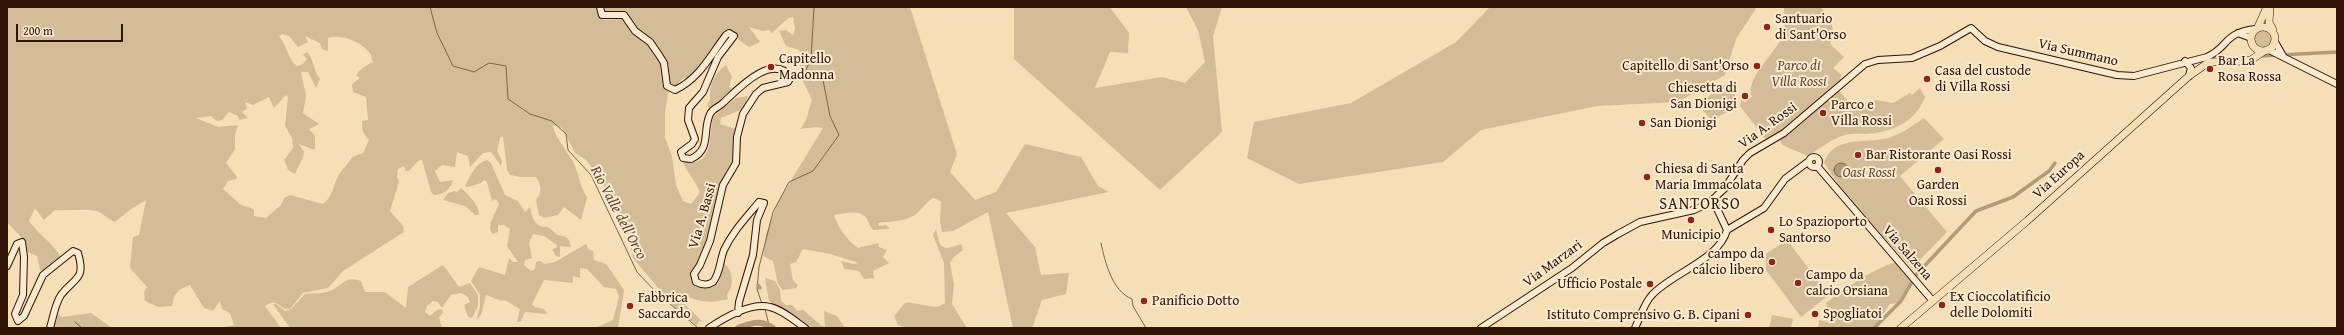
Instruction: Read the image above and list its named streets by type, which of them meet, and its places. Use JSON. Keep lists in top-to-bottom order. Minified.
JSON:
{"streets":{"main road":["Via Europa"],"street":["Via Summano","Via A. Rossi","Via A. Bassi","Via Salzena","Via Marzari"]},"crossings":[["Via Summano","Via A. Rossi"],["Via A. Rossi","Via Marzari"],["Via Europa","Via Salzena"]],"districts":["SANTORSO"],"water":["Rio Valle dell'Orco"],"parks":["Parco di Villa Rossi","Oasi Rossi"],"places":["Santuario di Sant'Orso","Capitello di Sant'Orso","Capitello Madonna","Bar La Rosa Rossa","Casa del custode di Villa Rossi","Chiesetta di San Dionigi","Parco e Villa Rossi","San Dionigi","Bar Ristorante Oasi Rossi","Garden Oasi Rossi","Chiesa di Santa Maria Immacolata","Municipio","Lo Spazioporto Santorso","campo da calcio libero","Campo da calcio Orsiana","Ufficio Postale","Panificio Dotto","Ex Cioccolatificio delle Dolomiti","Fabbrica Saccardo","Spogliatoi","Istituto Comprensivo G. B. Cipani"],"scale_bar":"200 m"}
